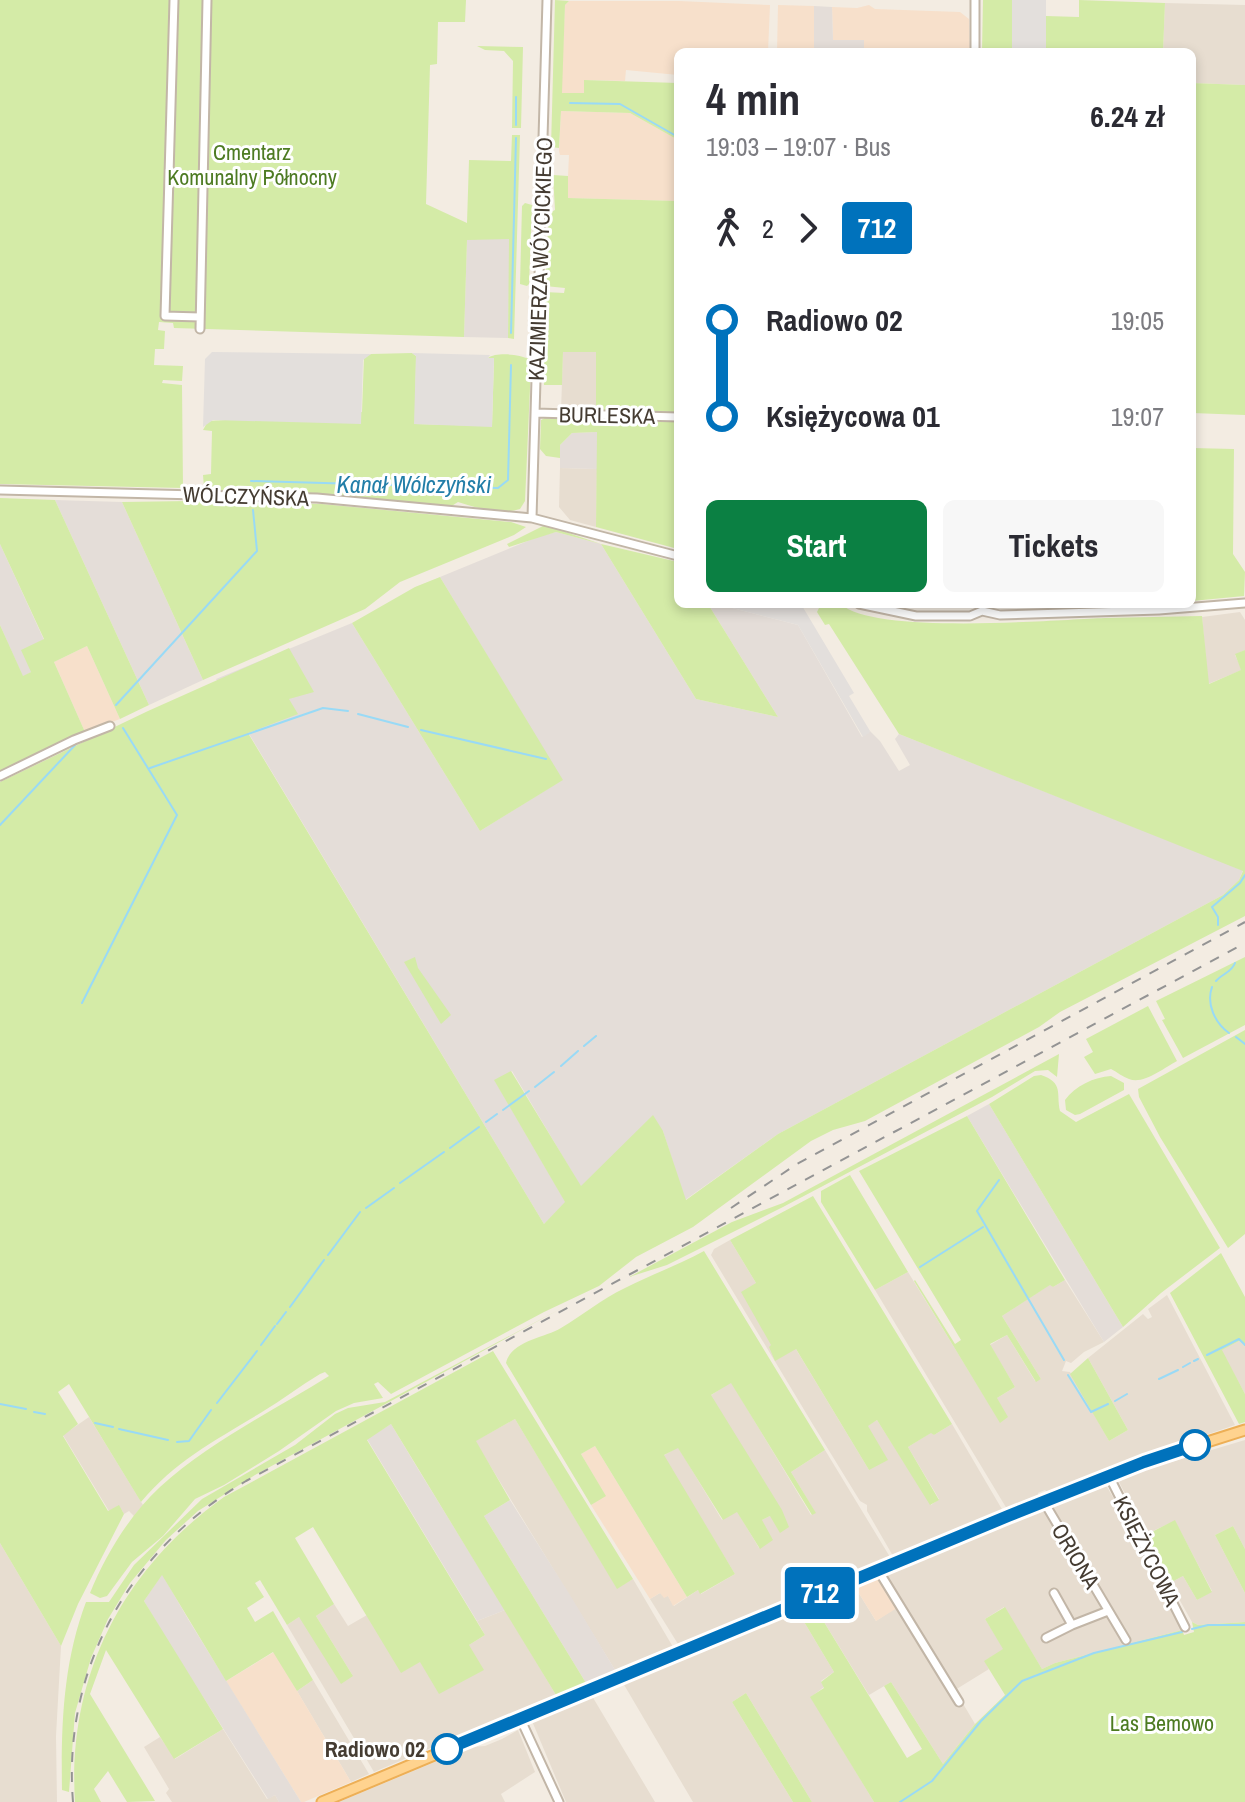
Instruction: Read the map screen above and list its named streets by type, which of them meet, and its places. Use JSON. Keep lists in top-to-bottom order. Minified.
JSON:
{"streets":{"street":["KAZIMIERZA WÓYCICKIEGO","BURLESKA","WÓLCZYŃSKA","KSIĘŻYCOWA","ORIONA"]},"crossings":[["KAZIMIERZA WÓYCICKIEGO","BURLESKA"],["KAZIMIERZA WÓYCICKIEGO","WÓLCZYŃSKA"]],"water":["Kanał Wólczyński"],"parks":["Cmentarz Komunalny Północny","Las Bemowo"],"places":["Radiowo 02"],"lines":["bus line 712"],"page":{"on_map":"712","heading":["4 min","19:03 – 19:07 · Bus","6.24 zł"],"legs":["2","712"],"list":[{"name":"Radiowo 02","value":"19:05"},{"name":"Księżycowa 01","value":"19:07"}],"buttons":["Start","Tickets"]}}
